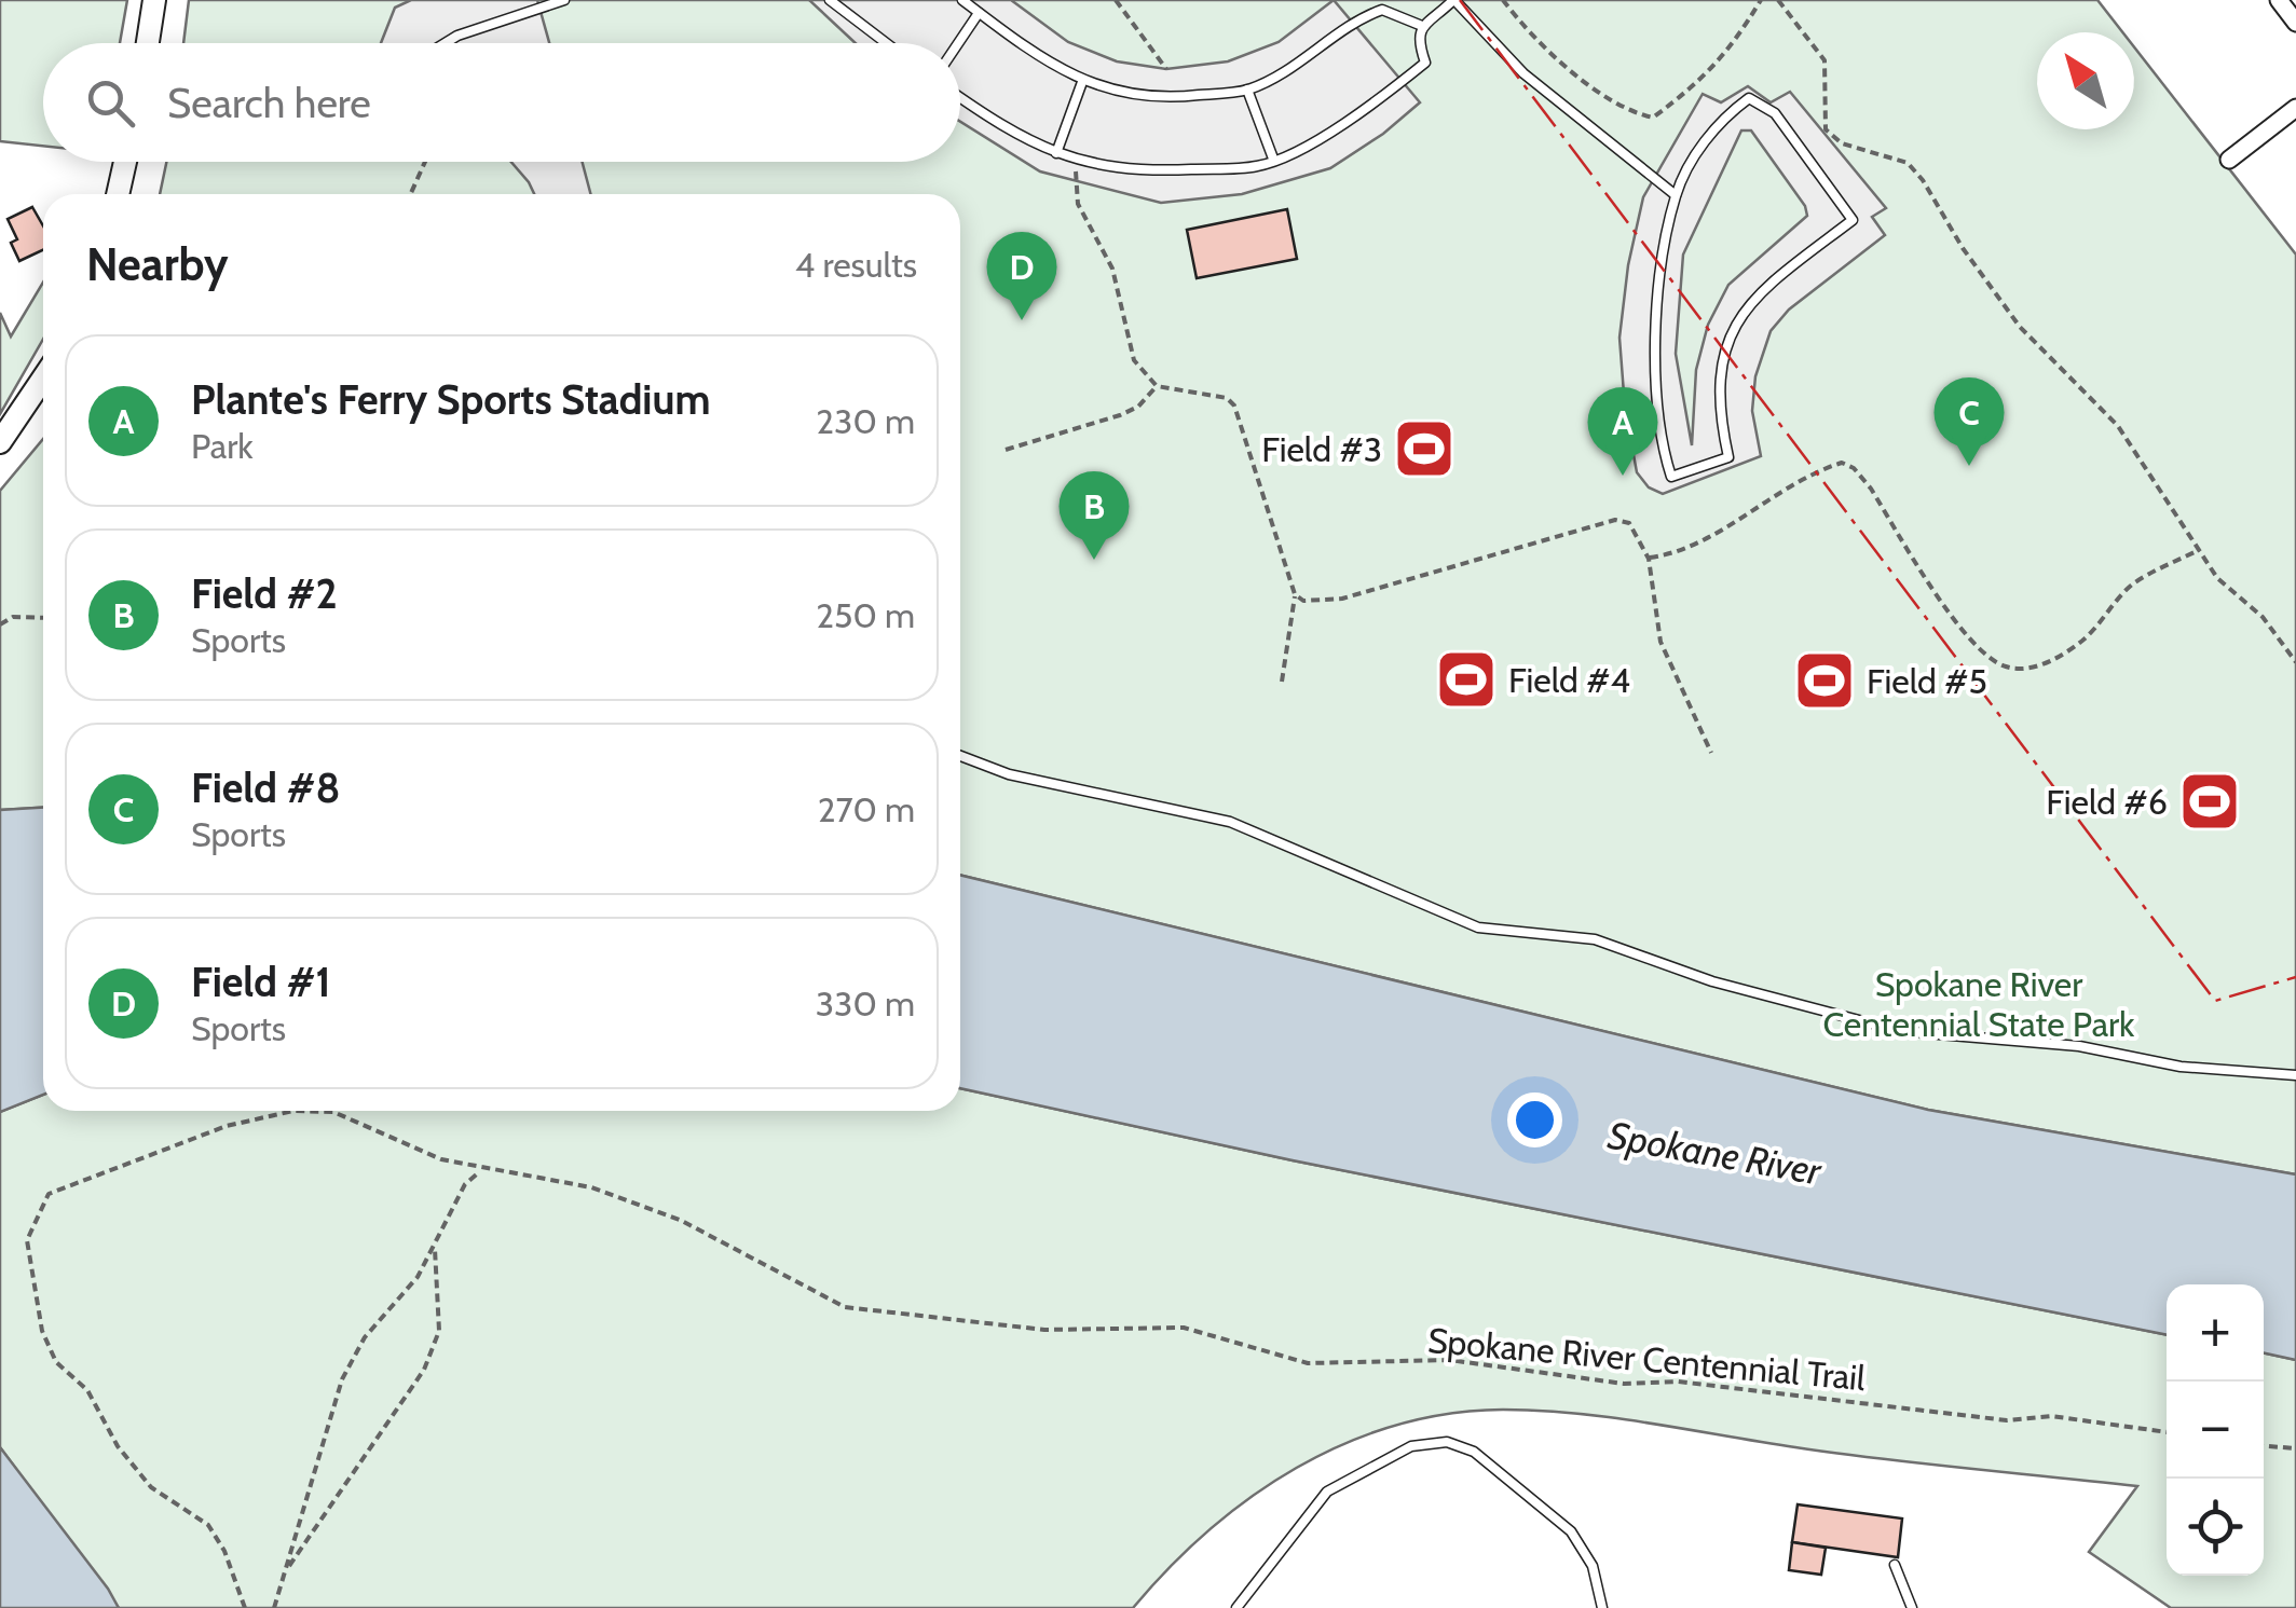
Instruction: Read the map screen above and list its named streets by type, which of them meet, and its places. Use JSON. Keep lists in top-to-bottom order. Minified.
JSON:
{"streets":{"path":["Spokane River Centennial Trail"]},"water":["Spokane River"],"parks":["Spokane River Centennial State Park"],"places":{"sports":["Field #3","Field #4","Field #5","Field #6"]},"north":"top left","page":{"search":"Search here","heading":["Nearby","4 results"],"pins":["D","C","A","B"],"list":[{"mark":"A","name":"Plante's Ferry Sports Stadium","note":"Park","value":"230 m"},{"mark":"B","name":"Field #2","note":"Sports","value":"250 m"},{"mark":"C","name":"Field #8","note":"Sports","value":"270 m"},{"mark":"D","name":"Field #1","note":"Sports","value":"330 m"}],"map_buttons":["+","−"]}}
